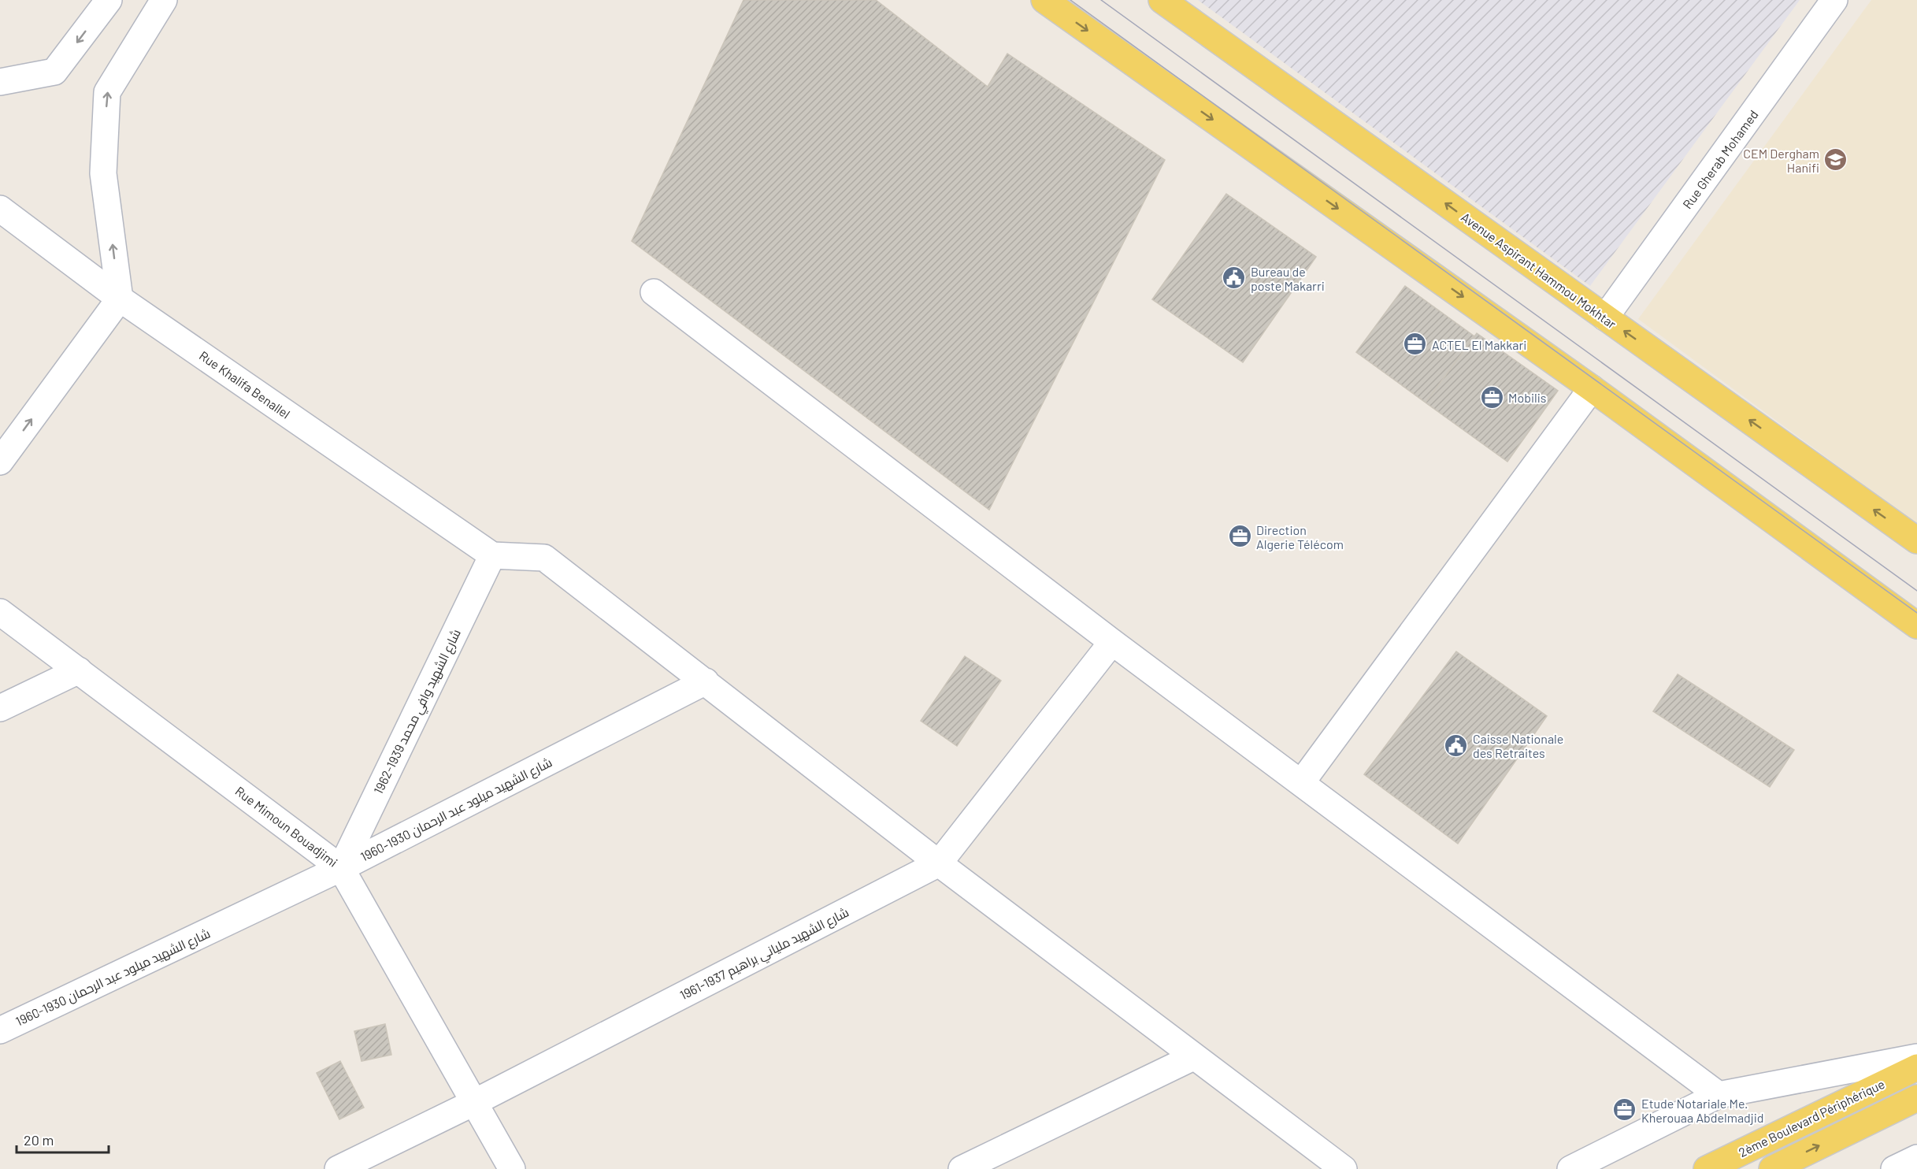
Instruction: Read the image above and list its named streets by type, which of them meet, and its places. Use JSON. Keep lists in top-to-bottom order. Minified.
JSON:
{"streets":{"main road":["Avenue Aspirant Hammou Mokhtar","2ème Boulevard Périphérique"],"street":["Rue Gherab Mohamed","Rue Khalifa Benallel","شارع الشهيد وافي محمد 1939-1962","شارع الشهيد ميلود عبد الرحمان 1930-1960","Rue Mimoun Bouadjimi","شارع الشهيد ملياني براهيم 1937-1961"]},"crossings":[["Rue Gherab Mohamed","Avenue Aspirant Hammou Mokhtar"],["Rue Khalifa Benallel","شارع الشهيد وافي محمد 1939-1962"],["شارع الشهيد وافي محمد 1939-1962","شارع الشهيد ميلود عبد الرحمان 1930-1960"],["شارع الشهيد وافي محمد 1939-1962","Rue Mimoun Bouadjimi"],["شارع الشهيد ميلود عبد الرحمان 1930-1960","Rue Mimoun Bouadjimi"],["Rue Mimoun Bouadjimi","شارع الشهيد ملياني براهيم 1937-1961"]],"places":{"school or university":["CEM Dergham Hanifi"],"public building":["Bureau de poste Makarri","Caisse Nationale des Retraites"],"office":["ACTEL El Makkari","Mobilis","Direction Algerie Télécom","Etude Notariale Me. Kherouaa Abdelmadjid"]},"scale_bar":"20 m"}
